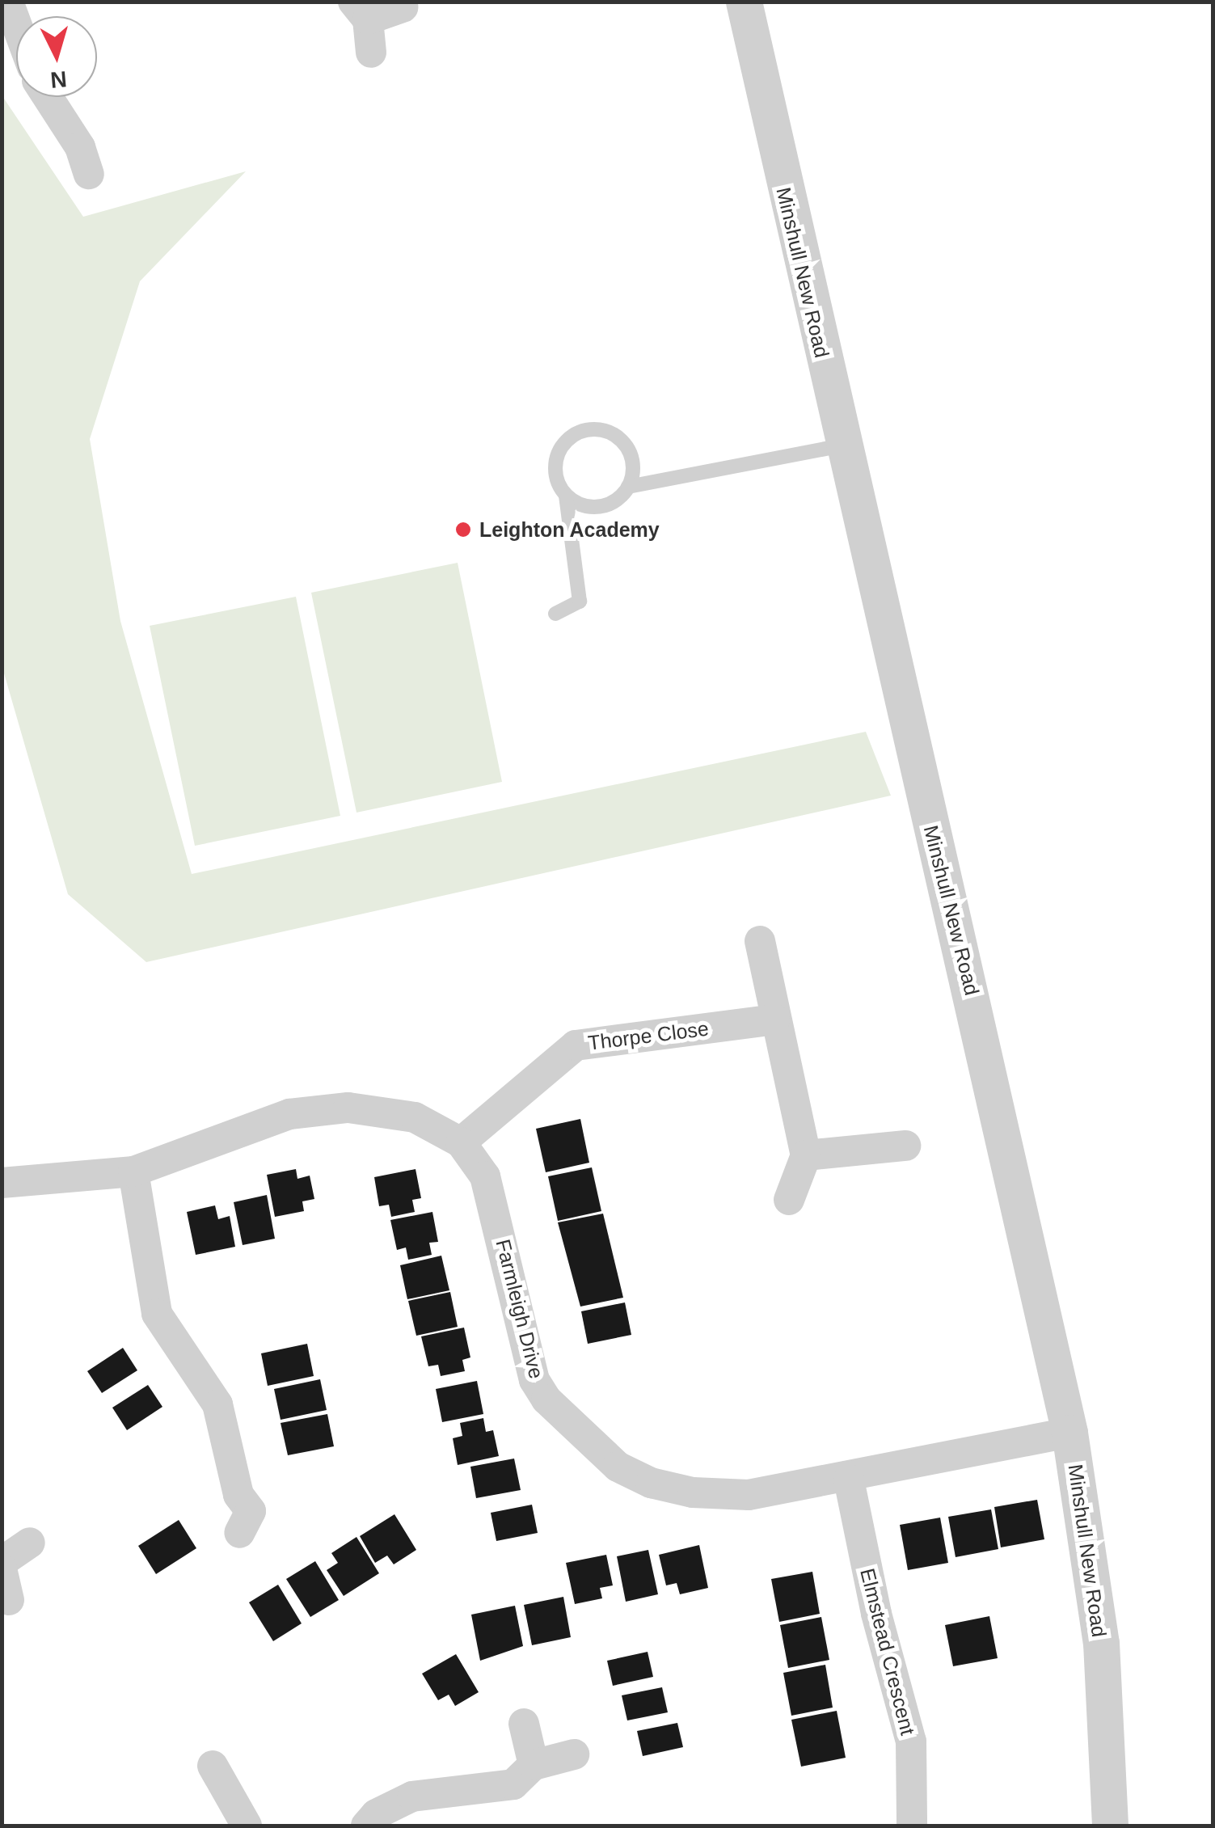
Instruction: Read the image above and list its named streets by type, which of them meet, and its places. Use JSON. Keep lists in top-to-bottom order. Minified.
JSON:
{"streets":{"street":["Minshull New Road","Thorpe Close","Farmleigh Drive","Elmstead Crescent"]},"crossings":[["Minshull New Road","Farmleigh Drive"],["Thorpe Close","Farmleigh Drive"],["Farmleigh Drive","Elmstead Crescent"]],"places":["Leighton Academy"],"north":"bottom"}
